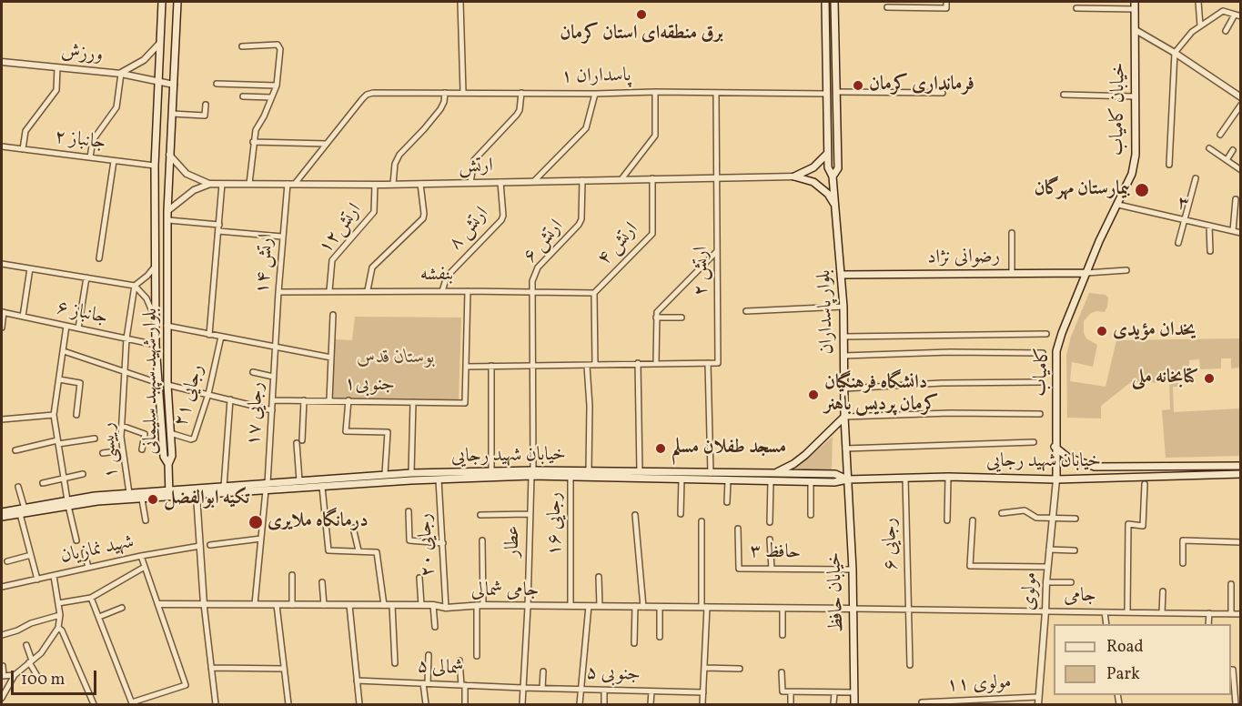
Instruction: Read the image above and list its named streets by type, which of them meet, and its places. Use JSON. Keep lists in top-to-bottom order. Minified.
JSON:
{"streets":{"main road":["خیابان کامیاب","رضوانی نژاد","بلوار پاسداران","کامیاب","بلوار شهید سپهبد سلیمانی","خیابان شهید رجایی","خیابان حافظ"],"street":["ورزش","پاسداران ۱","جانباز ۲","ارتش","۳","ارتش۱۲","ارتش ۸","ارتش ۶","ارتش ۴","ارتش ۱۴","ارتش ۲","بنفشه","جانباز ۶","جنوبی۱","رجایی ۲۱","رجایی ۱۷","رییسی ۱","رجایی ۱۶","عطار","رجایی ۶","رجایی ۲۰","شهید نمازیان","حافظ ۳","جامی شمالی","مولوی","جامی","شمالی ۵","جنوبی ۵","مولوی ۱۱"]},"crossings":[["ورزش","بلوار شهید سپهبد سلیمانی"],["پاسداران ۱","ارتش ۲"],["پاسداران ۱","بلوار پاسداران"],["خیابان کامیاب","۳"],["خیابان کامیاب","رضوانی نژاد"],["خیابان کامیاب","کامیاب"],["جانباز ۲","بلوار شهید سپهبد سلیمانی"],["ارتش","ارتش۱۲"],["ارتش","ارتش ۸"],["ارتش","ارتش ۶"],["ارتش","ارتش ۴"],["ارتش","ارتش ۱۴"],["ارتش","ارتش ۲"],["ارتش","بلوار شهید سپهبد سلیمانی"],["ارتش۱۲","بنفشه"],["ارتش ۸","بنفشه"],["ارتش ۶","بنفشه"],["ارتش ۶","عطار"],["ارتش ۴","بنفشه"],["رضوانی نژاد","بلوار پاسداران"],["رضوانی نژاد","کامیاب"],["ارتش ۱۴","بنفشه"],["ارتش ۱۴","رجایی ۱۷"],["بلوار پاسداران","خیابان شهید رجایی"],["بلوار پاسداران","خیابان حافظ"],["جانباز ۶","بلوار شهید سپهبد سلیمانی"],["جانباز ۶","رییسی ۱"],["کامیاب","خیابان شهید رجایی"],["کامیاب","مولوی"],["بلوار شهید سپهبد سلیمانی","رجایی ۲۱"],["جنوبی۱","رجایی ۱۷"],["رجایی ۱۷","خیابان شهید رجایی"],["رجایی ۱۷","جامی شمالی"],["خیابان شهید رجایی","رجایی ۱۶"],["خیابان شهید رجایی","عطار"],["خیابان شهید رجایی","رجایی ۶"],["خیابان شهید رجایی","رجایی ۲۰"],["خیابان شهید رجایی","مولوی"],["خیابان شهید رجایی","خیابان حافظ"],["رجایی ۱۶","جامی شمالی"],["عطار","جامی شمالی"],["عطار","شمالی ۵"],["عطار","جنوبی ۵"],["رجایی ۶","جامی"],["رجایی ۲۰","جامی شمالی"],["حافظ ۳","خیابان حافظ"],["جامی شمالی","خیابان حافظ"],["جامی شمالی","جامی"],["مولوی","جامی"],["مولوی","مولوی ۱۱"],["خیابان حافظ","جامی"],["شمالی ۵","جنوبی ۵"]],"parks":["بوستان قدس"],"places":["برق منطقه‌ای استان کرمان","فرمانداری کرمان","بیمارستان مهرگان","یخدان مؤیدی","کتابخانه ملی","دانشگاه فرهنگیان کرمان پردیس باهنر","مسجد طفلان مسلم","تکیه ابوالفضل","درمانگاه ملایری"],"legend":["Road","Park"],"scale_bar":"100 m"}
